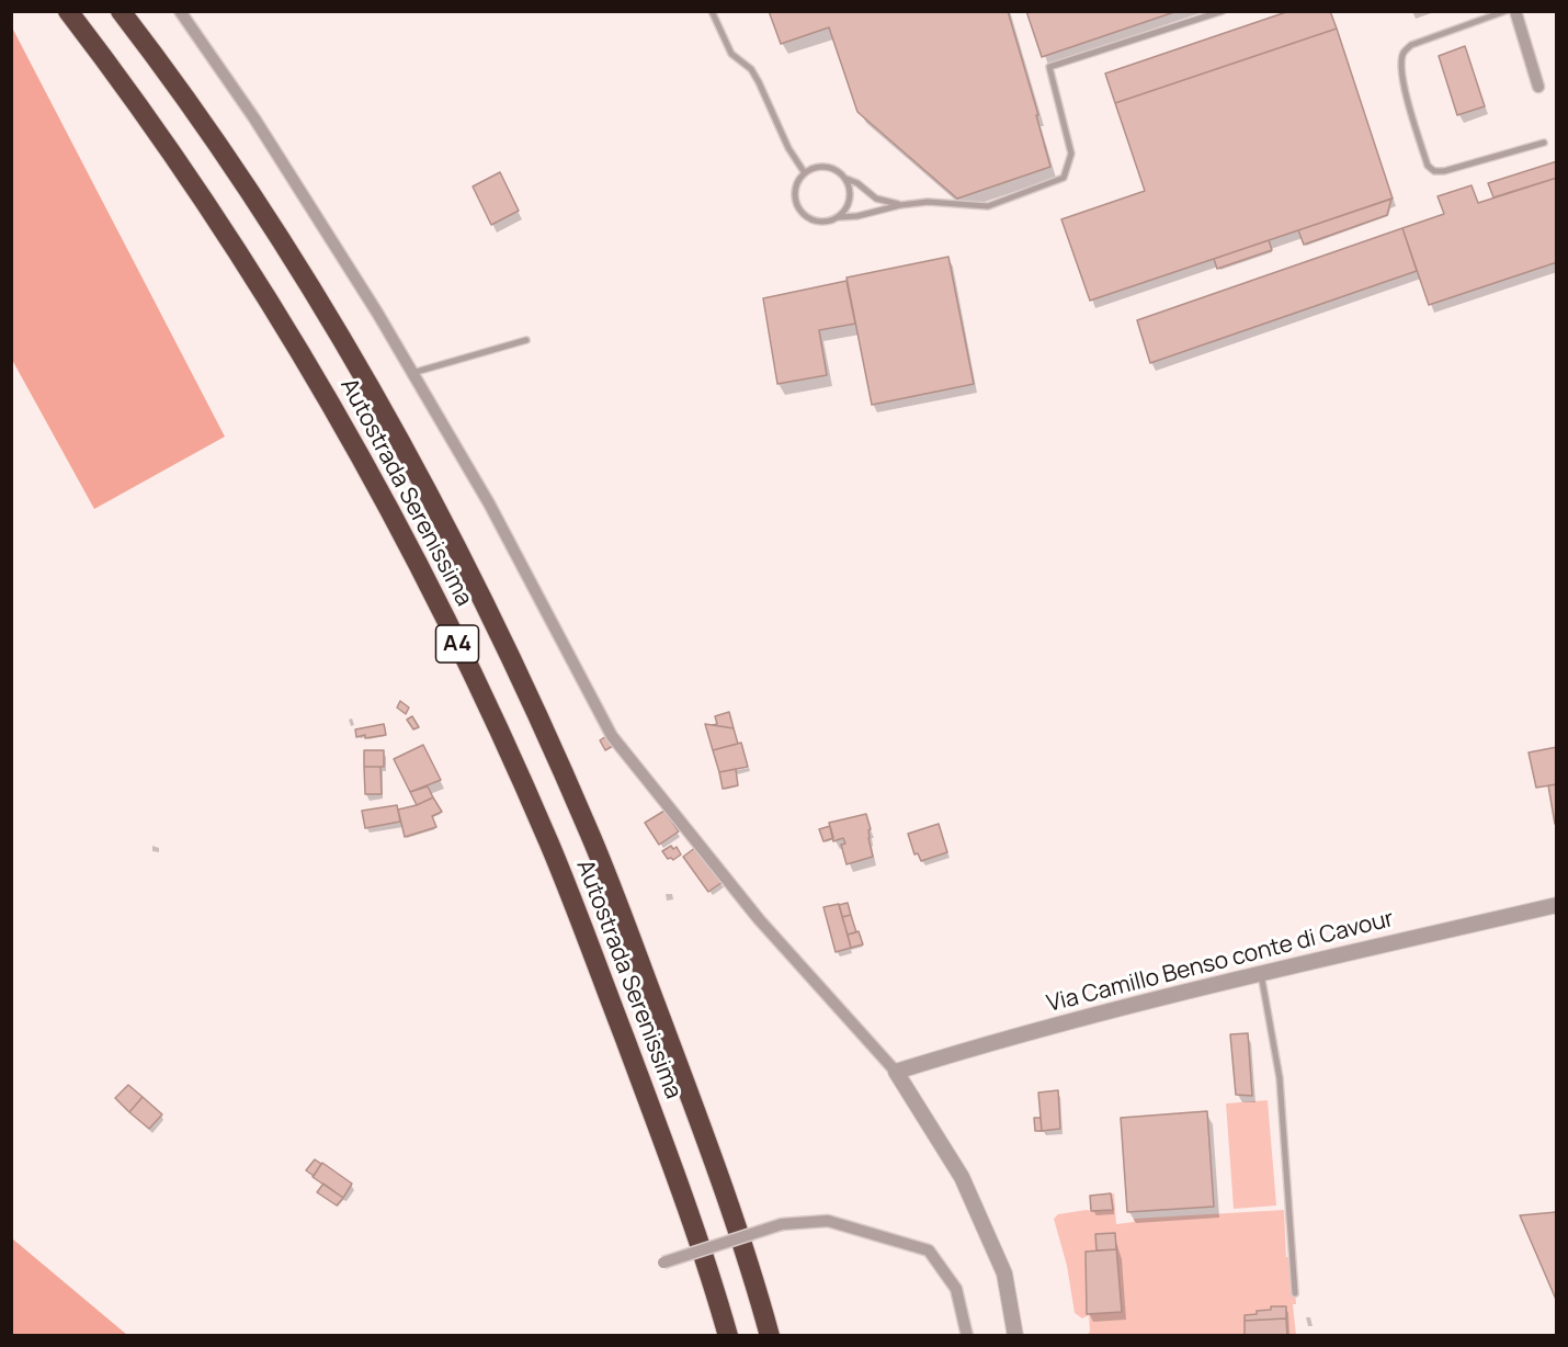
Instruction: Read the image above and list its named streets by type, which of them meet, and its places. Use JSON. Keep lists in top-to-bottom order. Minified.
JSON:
{"streets":{"highway":["Autostrada Serenissima","A4"],"street":["Via Camillo Benso conte di Cavour"]}}
